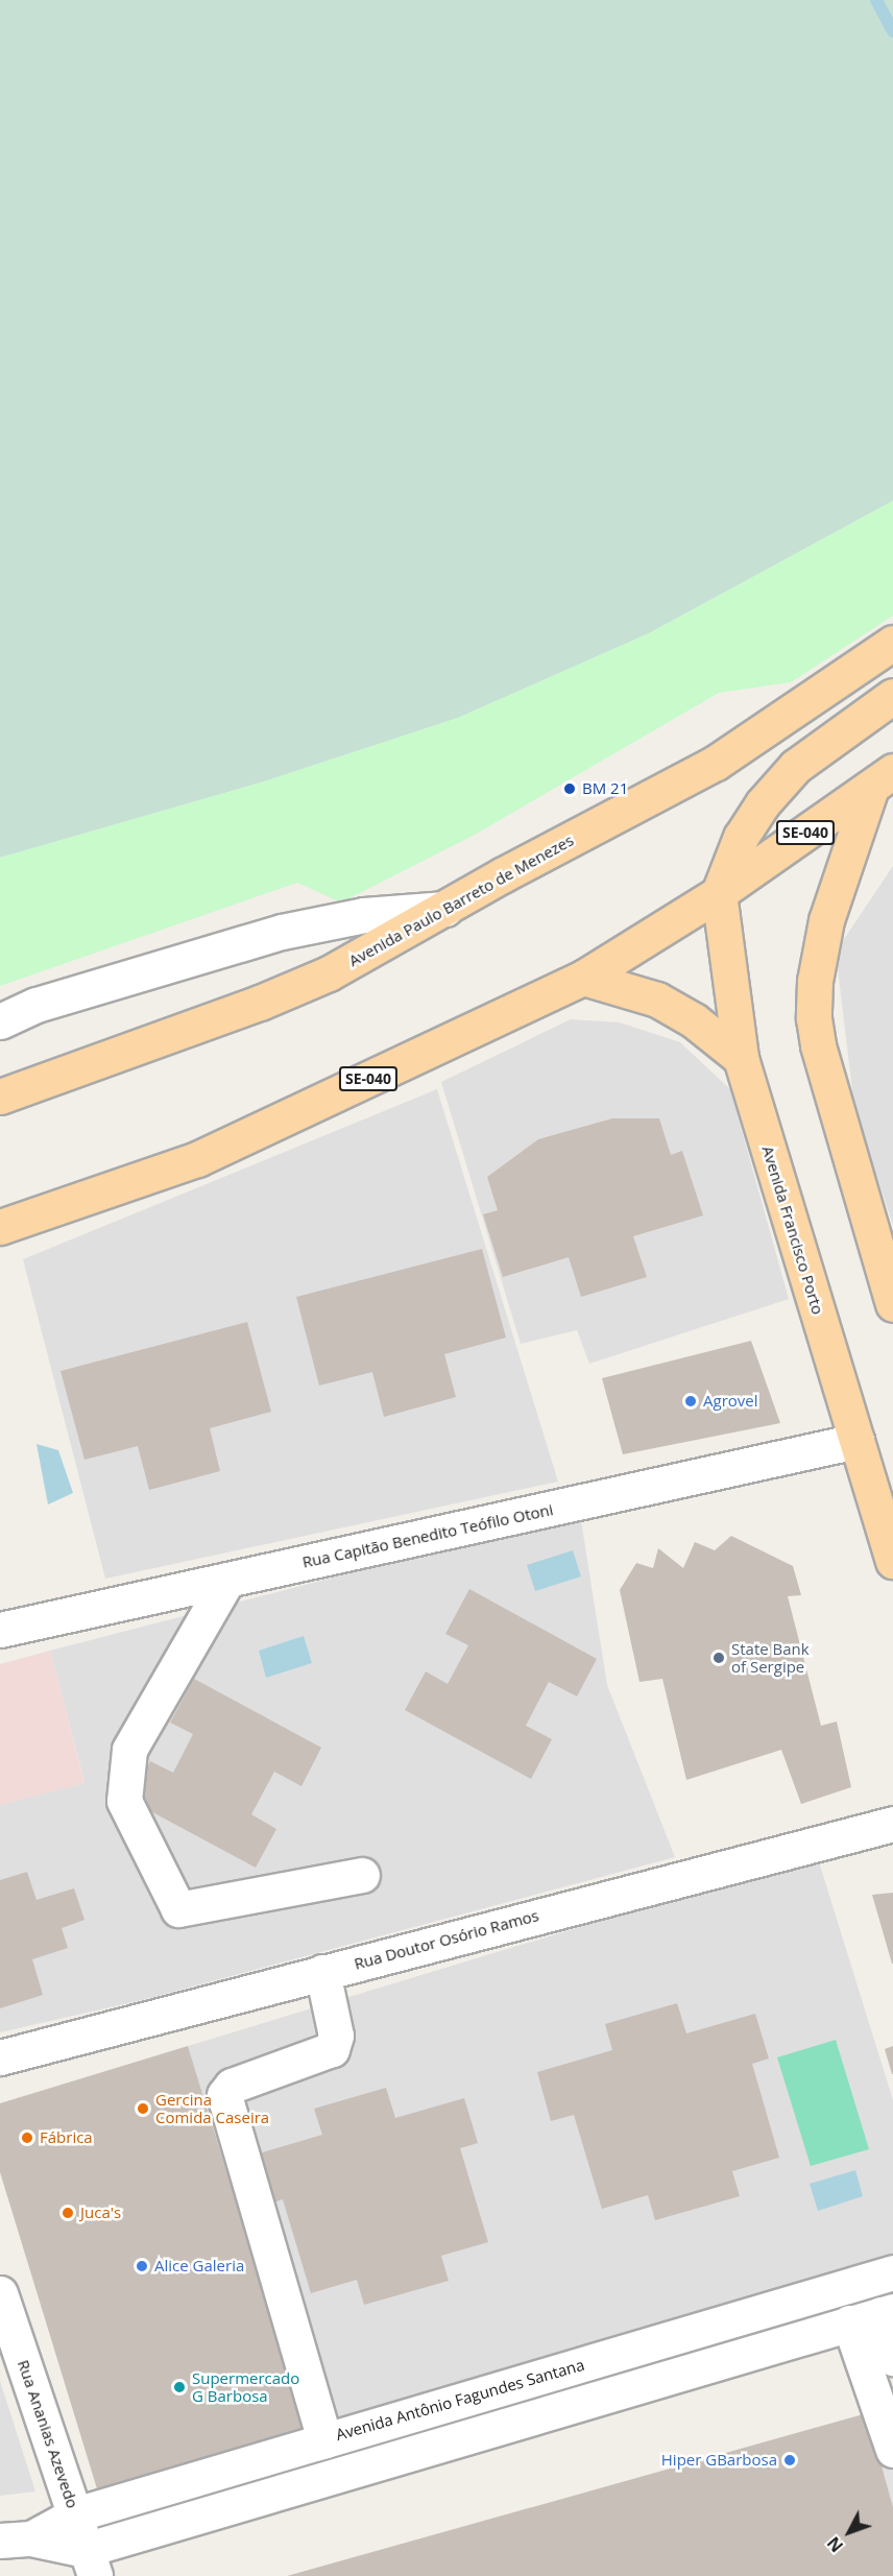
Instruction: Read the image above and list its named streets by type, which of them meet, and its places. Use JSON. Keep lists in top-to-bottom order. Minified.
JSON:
{"streets":{"main road":["SE-040","Avenida Paulo Barreto de Menezes","Avenida Francisco Porto"],"street":["Rua Capitão Benedito Teófilo Otoni","Rua Doutor Osório Ramos","Avenida Antônio Fagundes Santana","Rua Ananias Azevedo"]},"crossings":[["SE-040","Avenida Francisco Porto"],["Avenida Francisco Porto","Rua Capitão Benedito Teófilo Otoni"],["Avenida Antônio Fagundes Santana","Rua Ananias Azevedo"]],"places":["BM 21","Agrovel","State Bank of Sergipe","Gercina Comida Caseira","Fábrica","Juca's","Alice Galeria","Supermercado G Barbosa","Hiper GBarbosa"],"north":"bottom left"}
